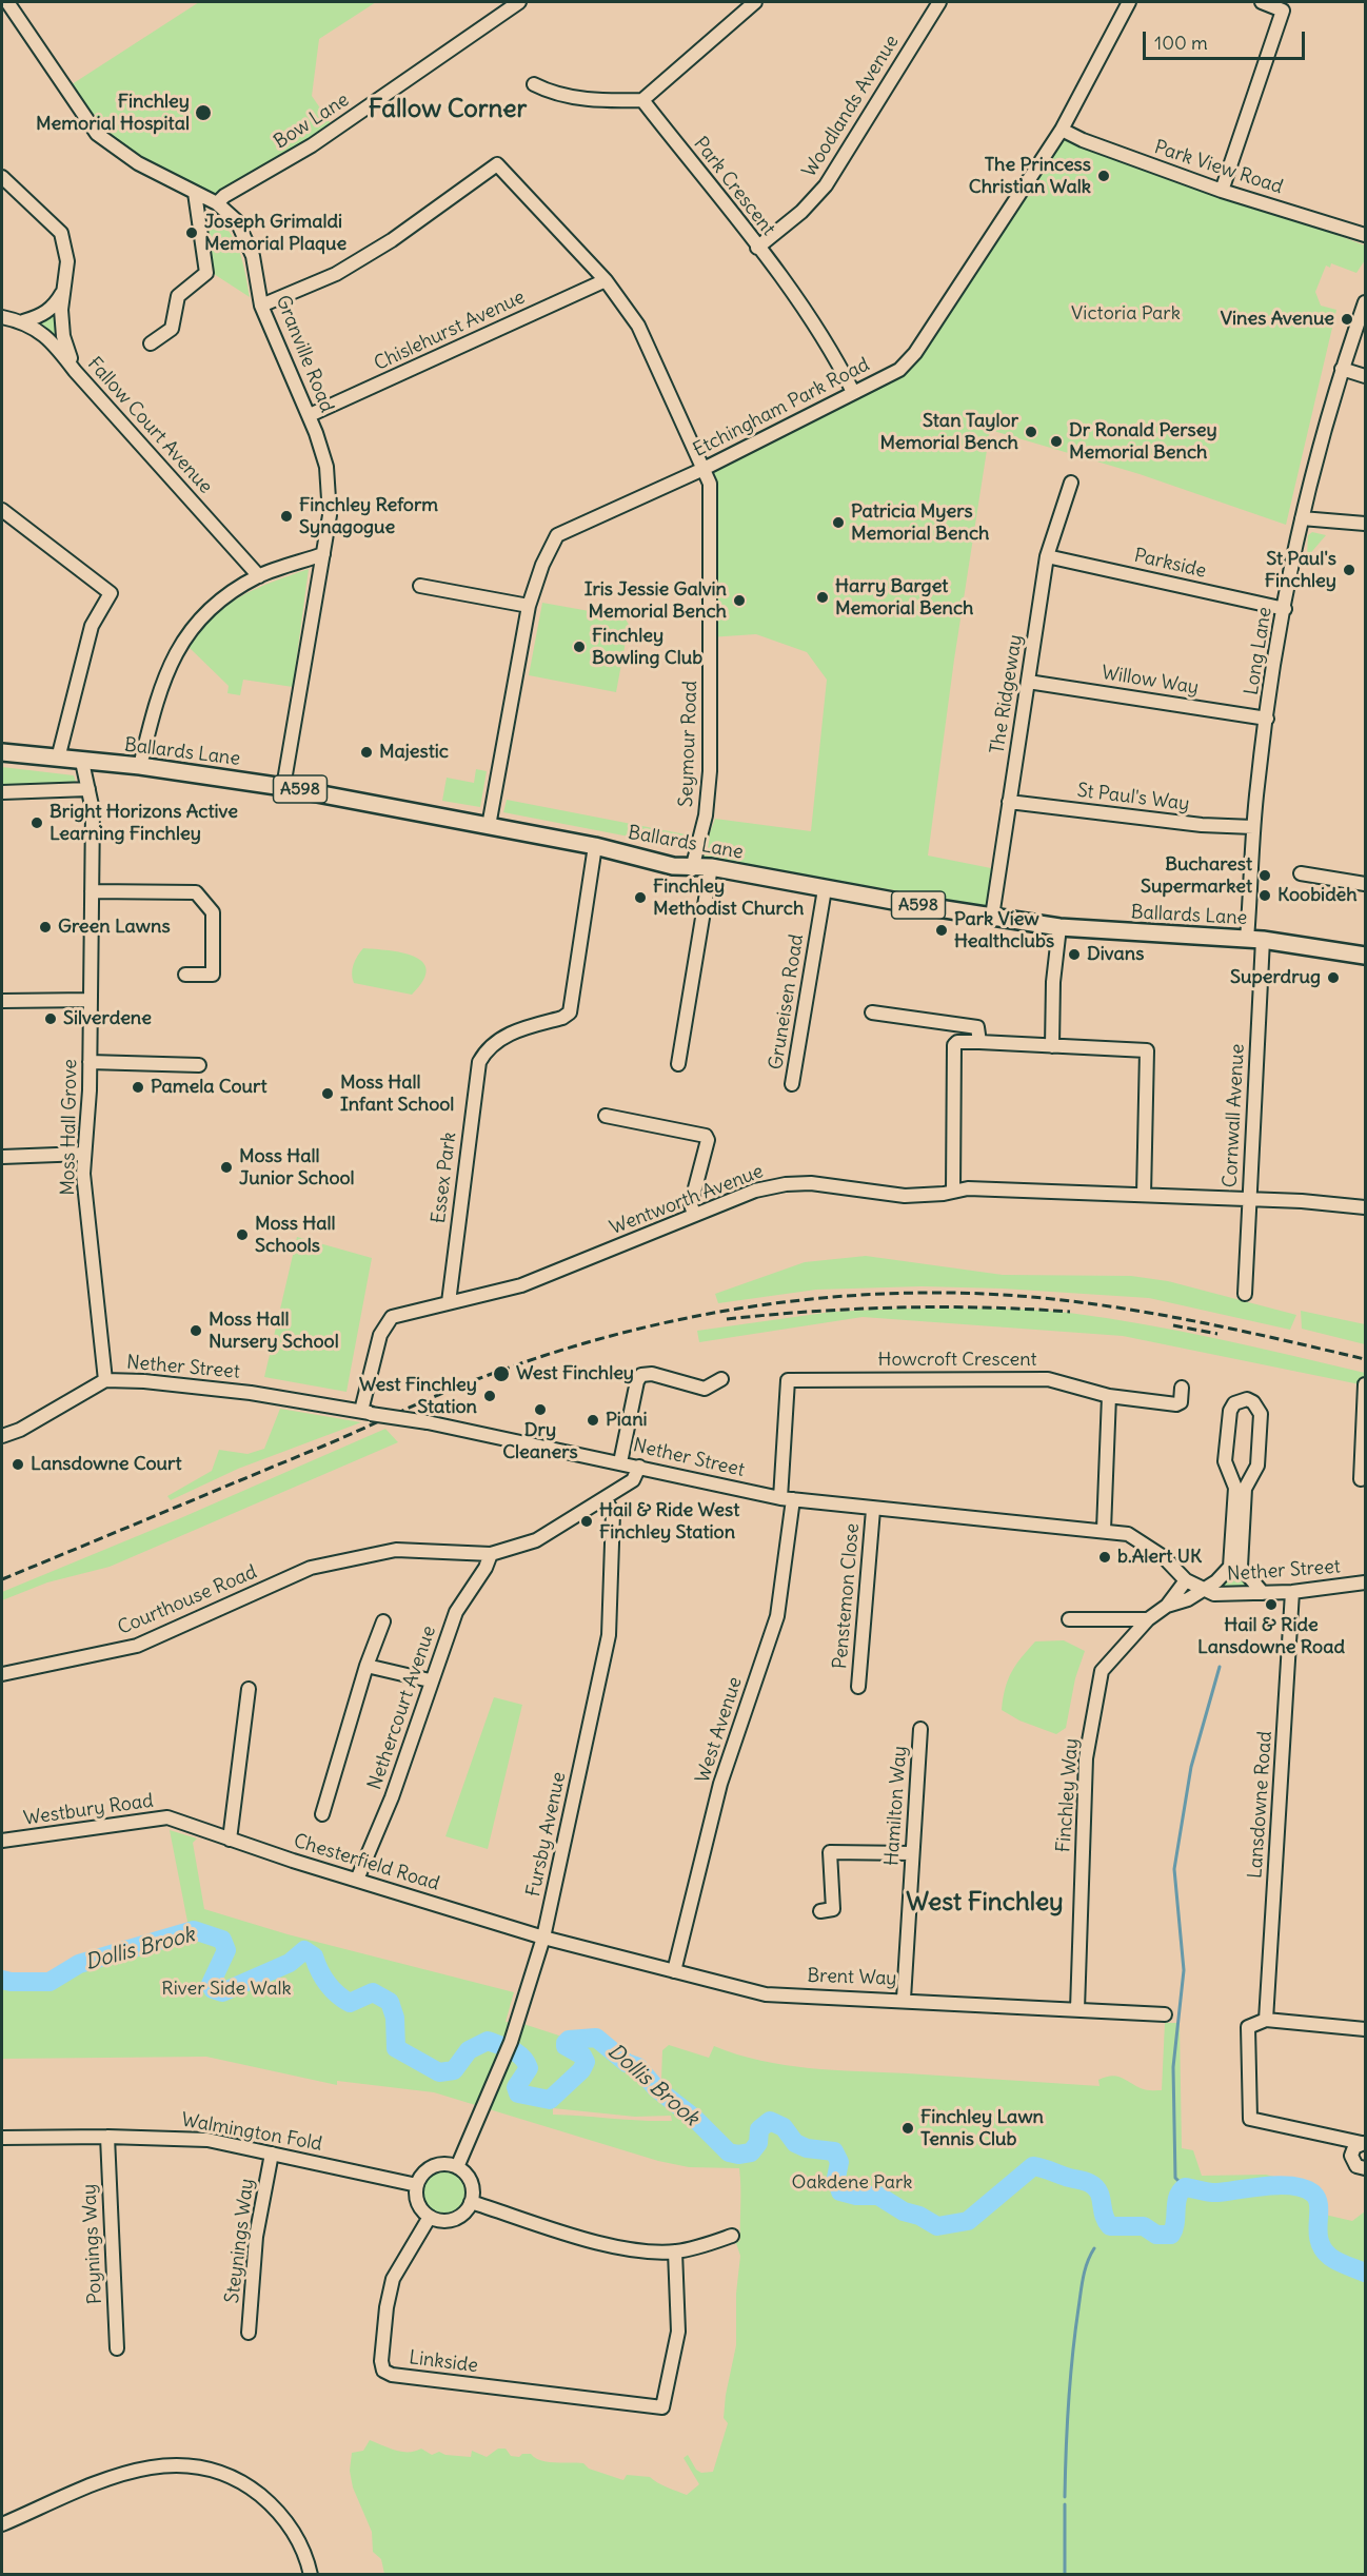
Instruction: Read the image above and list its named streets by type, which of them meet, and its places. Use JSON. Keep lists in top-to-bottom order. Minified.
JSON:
{"streets":{"main road":["Ballards Lane","A598"],"street":["Woodlands Avenue","Bow Lane","Park View Road","Park Crescent","Chislehurst Avenue","Granville Road","Etchingham Park Road","Fallow Court Avenue","Parkside","Long Lane","Willow Way","The Ridgeway","Seymour Road","St Paul's Way","Gruneisen Road","Cornwall Avenue","Moss Hall Grove","Essex Park","Wentworth Avenue","Howcroft Crescent","Nether Street","Penstemon Close","Courthouse Road","Nethercourt Avenue","West Avenue","Finchley Way","Lansdowne Road","Hamilton Way","Westbury Road","Fursby Avenue","Chesterfield Road","Brent Way","Walmington Fold","Steynings Way","Poynings Way","Linkside"]},"crossings":[["Woodlands Avenue","Park Crescent"],["Bow Lane","Granville Road"],["Park View Road","Etchingham Park Road"],["Park Crescent","Etchingham Park Road"],["Chislehurst Avenue","Granville Road"],["Chislehurst Avenue","Seymour Road"],["Granville Road","Seymour Road"],["Granville Road","Ballards Lane"],["Etchingham Park Road","Seymour Road"],["Etchingham Park Road","Ballards Lane"],["Parkside","Long Lane"],["Parkside","The Ridgeway"],["Long Lane","Willow Way"],["Long Lane","Ballards Lane"],["Long Lane","St Paul's Way"],["Long Lane","Cornwall Avenue"],["Willow Way","The Ridgeway"],["The Ridgeway","Ballards Lane"],["The Ridgeway","St Paul's Way"],["Seymour Road","Ballards Lane"],["Ballards Lane","Gruneisen Road"],["Ballards Lane","Cornwall Avenue"],["Ballards Lane","Moss Hall Grove"],["Ballards Lane","Essex Park"],["Cornwall Avenue","Wentworth Avenue"],["Moss Hall Grove","Nether Street"],["Essex Park","Wentworth Avenue"],["Howcroft Crescent","Nether Street"],["Howcroft Crescent","West Avenue"],["Nether Street","Penstemon Close"],["Nether Street","Courthouse Road"],["Nether Street","West Avenue"],["Nether Street","Finchley Way"],["Nether Street","Lansdowne Road"],["Courthouse Road","Nethercourt Avenue"],["Courthouse Road","Fursby Avenue"],["Nethercourt Avenue","Chesterfield Road"],["West Avenue","Brent Way"],["Finchley Way","Brent Way"],["Hamilton Way","Brent Way"],["Westbury Road","Chesterfield Road"],["Fursby Avenue","Chesterfield Road"],["Fursby Avenue","Brent Way"],["Fursby Avenue","Walmington Fold"],["Fursby Avenue","Linkside"],["Chesterfield Road","Brent Way"],["Walmington Fold","Steynings Way"],["Walmington Fold","Poynings Way"],["Walmington Fold","Linkside"]],"districts":["Fallow Corner","West Finchley"],"water":["Dollis Brook"],"parks":["Victoria Park","River Side Walk","Oakdene Park"],"places":["Finchley Memorial Hospital","The Princess Christian Walk","Joseph Grimaldi Memorial Plaque","Vines Avenue","Stan Taylor Memorial Bench","Dr Ronald Persey Memorial Bench","Finchley Reform Synagogue","Patricia Myers Memorial Bench","St Paul's Finchley","Harry Barget Memorial Bench","Iris Jessie Galvin Memorial Bench","Finchley Bowling Club","Majestic","Bright Horizons Active Learning Finchley","Bucharest Supermarket","Koobideh","Finchley Methodist Church","Green Lawns","Park View Healthclubs","Divans","Superdrug","Silverdene","Pamela Court","Moss Hall Infant School","Moss Hall Junior School","Moss Hall Schools","Moss Hall Nursery School","West Finchley","West Finchley Station","Dry Cleaners","Piani","Lansdowne Court","Hail & Ride West Finchley Station","b.Alert UK","Hail & Ride Lansdowne Road","Finchley Lawn Tennis Club"],"scale_bar":"100 m"}
